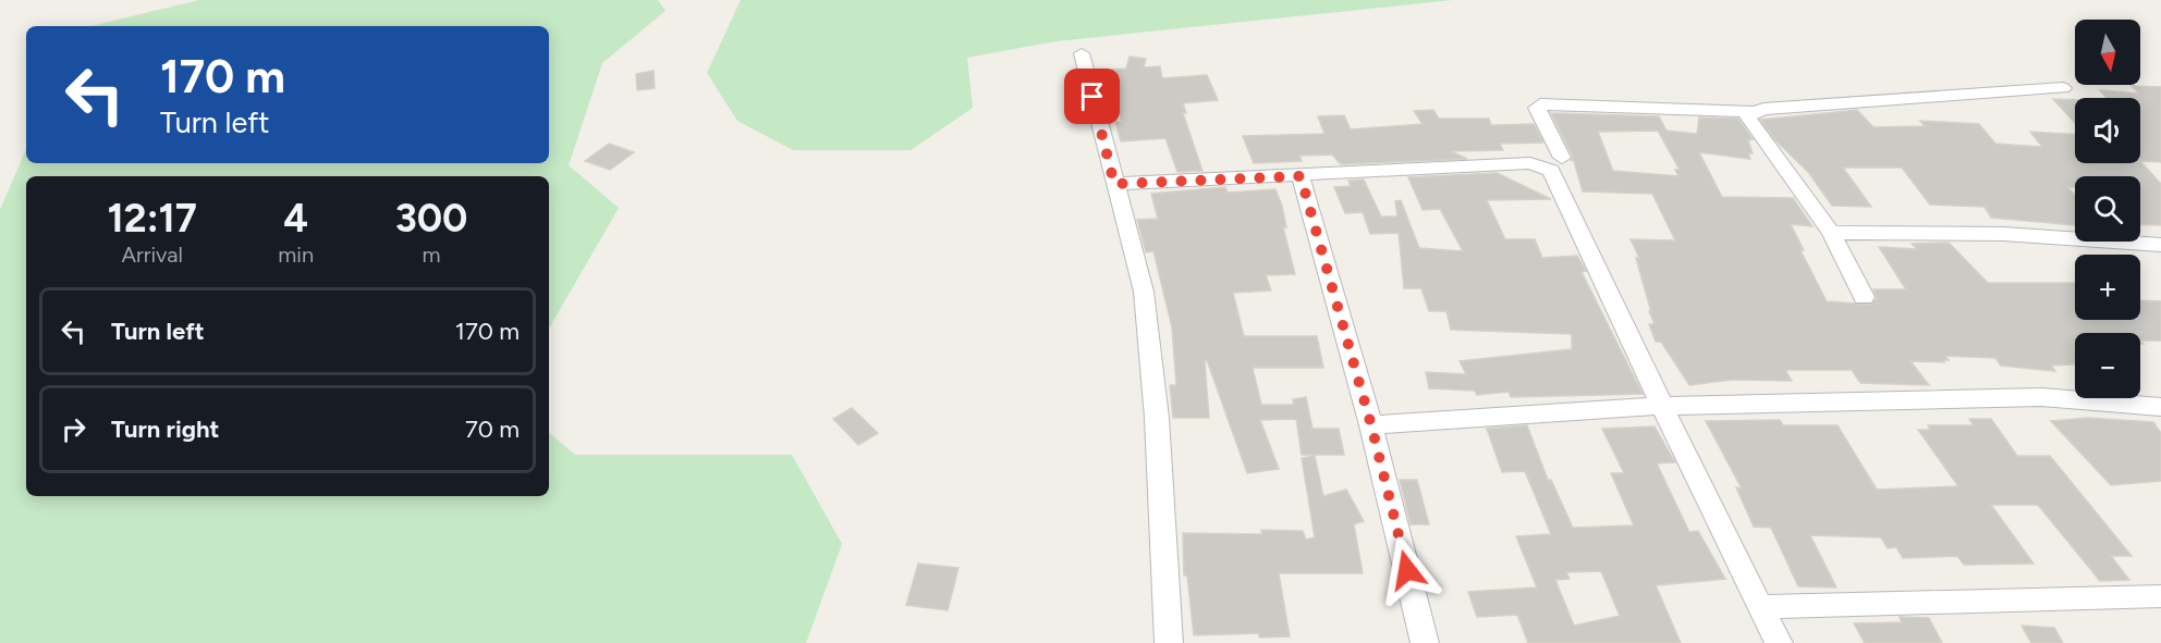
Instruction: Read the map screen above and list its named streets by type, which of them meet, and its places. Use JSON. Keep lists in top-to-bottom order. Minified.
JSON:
{"north":"bottom","page":{"map_buttons":["+","−"],"turn":["170 m","Turn left"],"eta":["12:17","Arrival","4","min","300","m"],"list":[{"name":"Turn left","value":"170 m"},{"name":"Turn right","value":"70 m"}]}}
